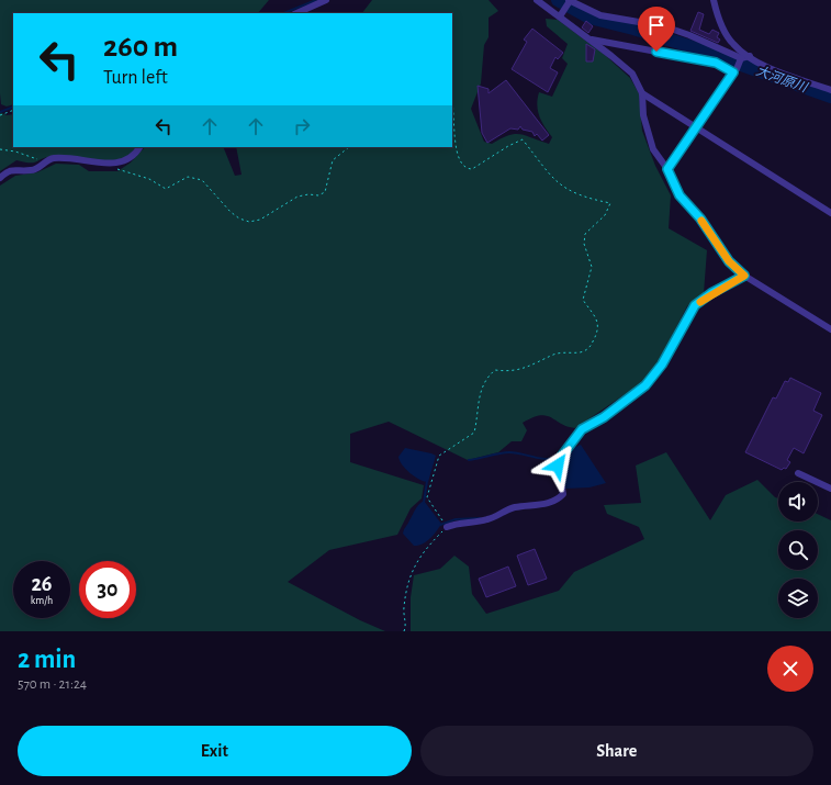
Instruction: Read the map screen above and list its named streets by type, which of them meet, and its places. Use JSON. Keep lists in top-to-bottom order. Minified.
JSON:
{"water":["大河原川"],"page":{"turn":["260 m","Turn left"],"speed":"26 km/h","limit":"30","heading":["2 min","570 m · 21:24"],"buttons":["Exit","Share"]}}
